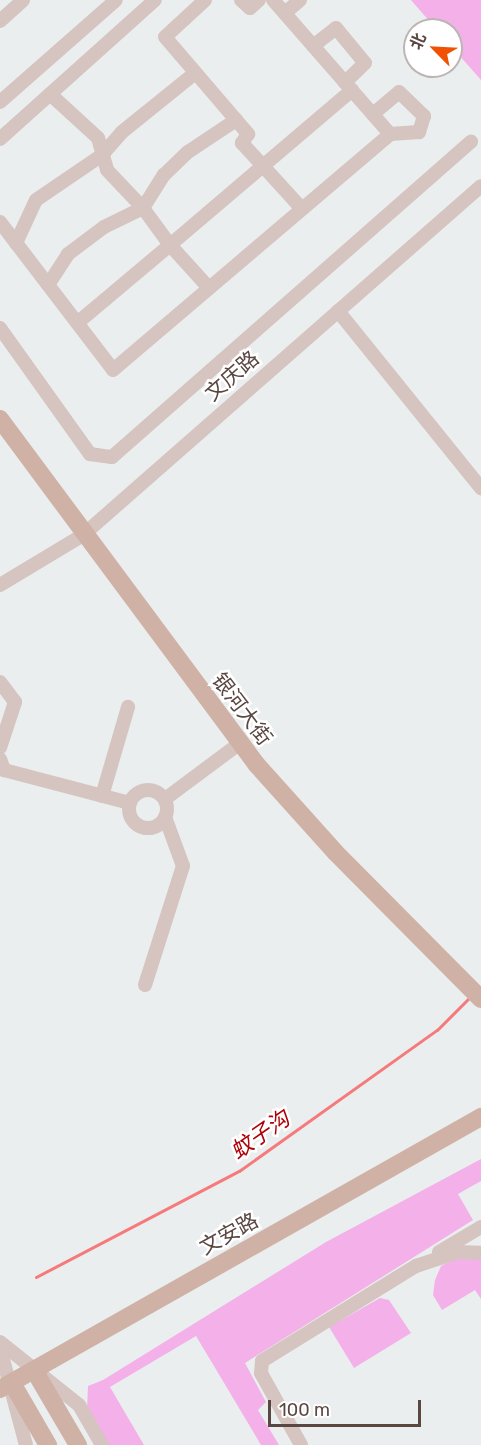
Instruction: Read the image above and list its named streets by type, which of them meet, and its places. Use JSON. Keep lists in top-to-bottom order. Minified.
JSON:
{"streets":{"main road":["银河大街","文安路"],"street":["文庆路"]},"crossings":[["文庆路","银河大街"]],"water":["蚊子沟"],"scale_bar":"100 m","north":"top left"}
